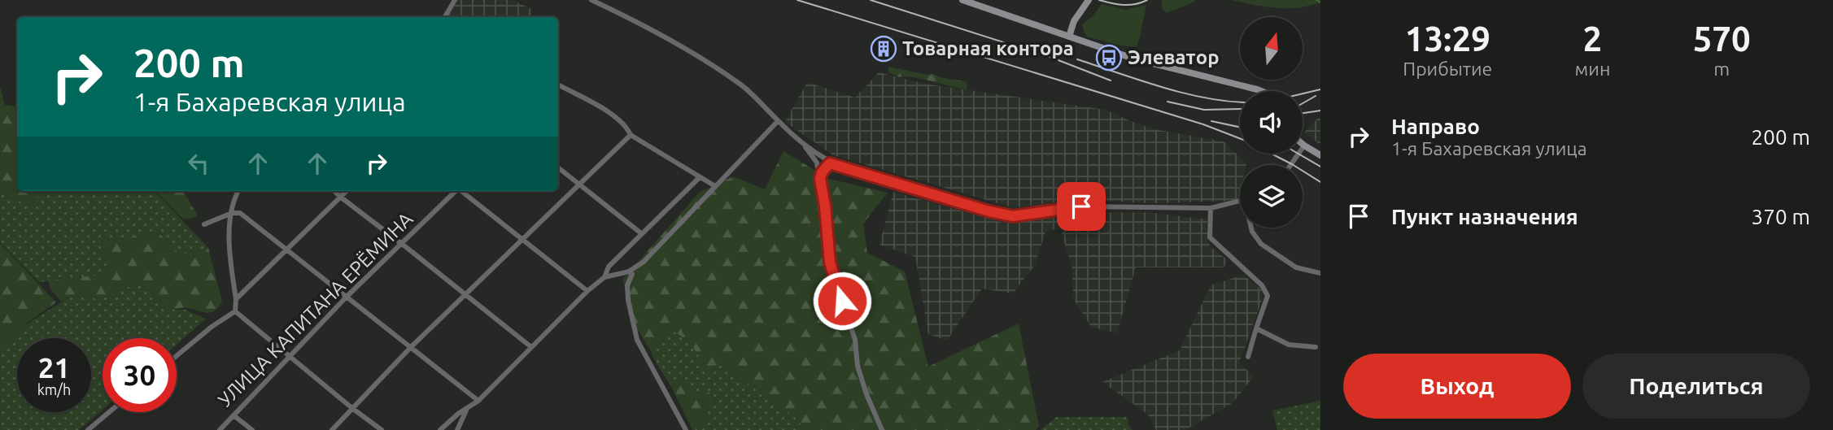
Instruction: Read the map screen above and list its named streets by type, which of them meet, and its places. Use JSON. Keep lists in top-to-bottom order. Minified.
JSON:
{"streets":{"street":["УЛИЦА КАПИТАНА ЕРЁМИНА"]},"places":{"building":["Товарная контора"],"bus stop":["Элеватор"]},"north":"top","page":{"eta":["13:29","Прибытие","2","мин","570","m"],"turn":["200 m","1-я Бахаревская улица"],"list":[{"name":"Направо","note":"1-я Бахаревская улица","value":"200 m"},{"name":"Пункт назначения","value":"370 m"}],"speed":"21 km/h","limit":"30","buttons":["Выход","Поделиться"]}}
